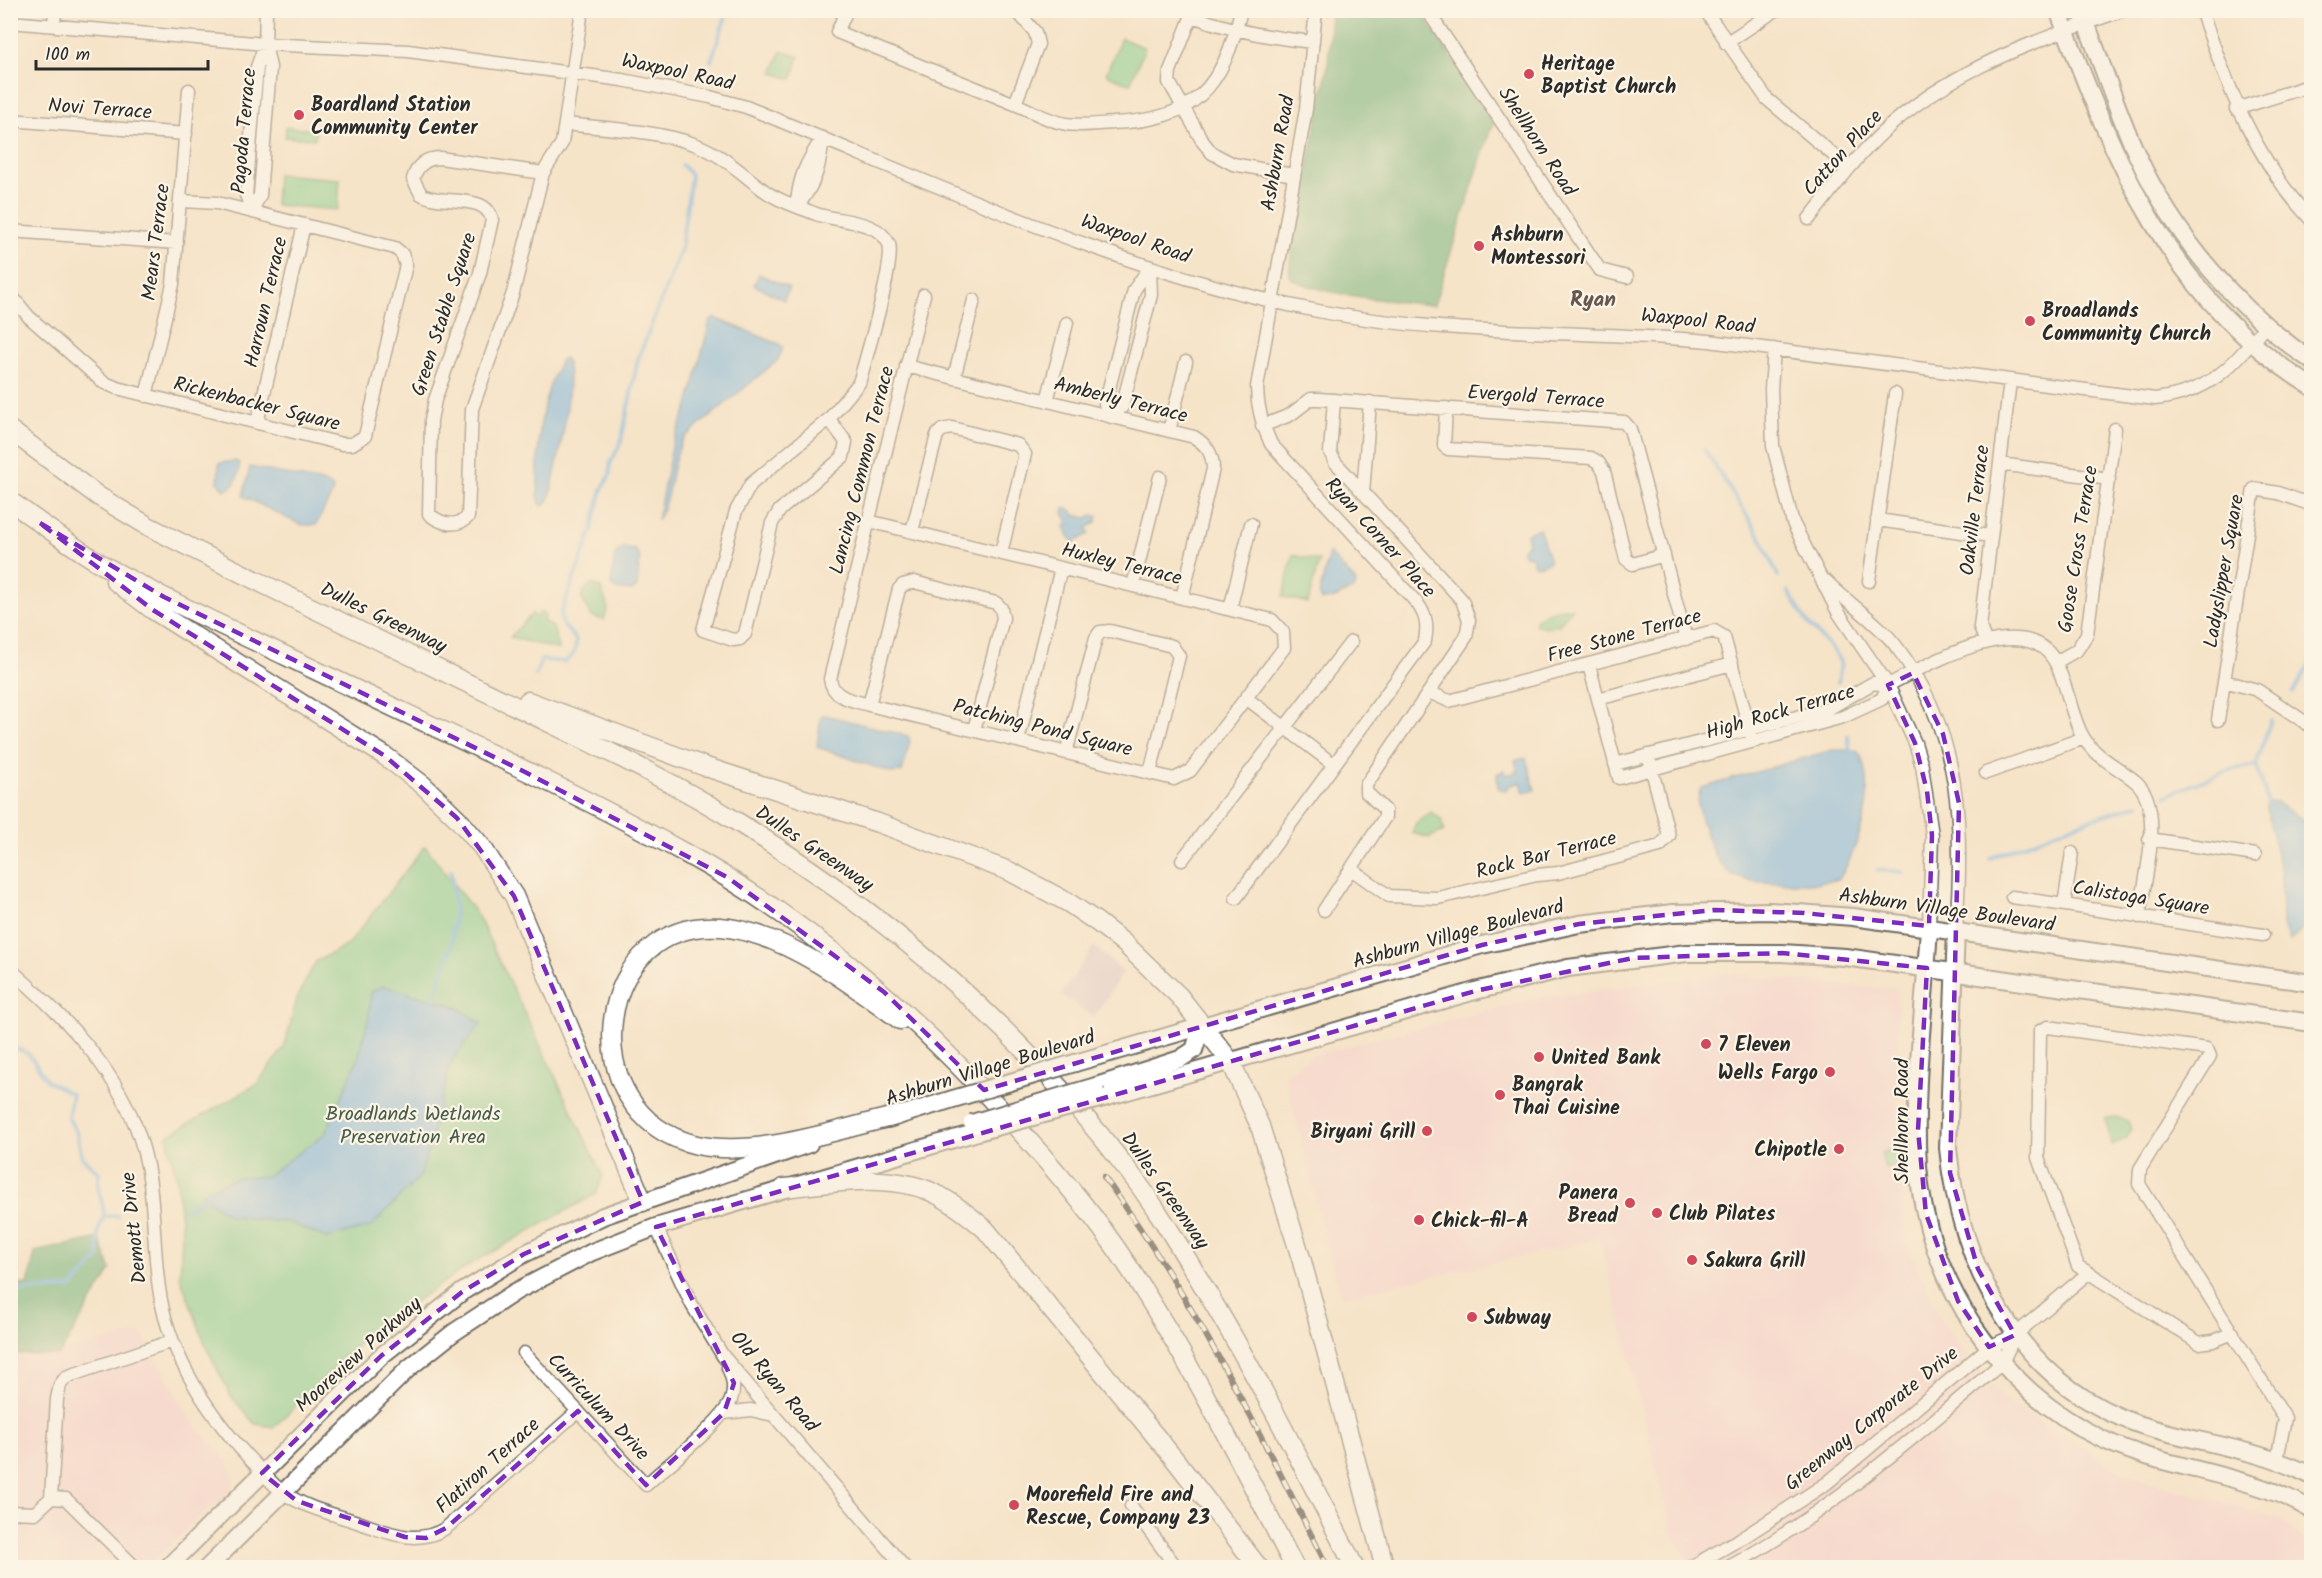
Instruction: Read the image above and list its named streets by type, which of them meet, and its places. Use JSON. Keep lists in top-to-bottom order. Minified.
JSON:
{"streets":{"highway":["Dulles Greenway"],"main road":["Shellhorn Road","Ashburn Village Boulevard","Mooreview Parkway","Old Ryan Road"],"street":["Waxpool Road","Novi Terrace","Pagoda Terrace","Catton Place","Ashburn Road","Mears Terrace","Harroun Terrace","Green Stable Square","Evergold Terrace","Amberly Terrace","Rickenbacker Square","Lancing Common Terrace","Oakville Terrace","Ryan Corner Place","Goose Cross Terrace","Huxley Terrace","Ladyslipper Square","Free Stone Terrace","High Rock Terrace","Patching Pond Square","Rock Bar Terrace","Calistoga Square","Demott Drive","Curriculum Drive","Greenway Corporate Drive","Flatiron Terrace"]},"crossings":[["Waxpool Road","Pagoda Terrace"],["Waxpool Road","Shellhorn Road"],["Waxpool Road","Ashburn Road"],["Waxpool Road","Green Stable Square"],["Waxpool Road","Oakville Terrace"],["Waxpool Road","Ryan Corner Place"],["Novi Terrace","Mears Terrace"],["Pagoda Terrace","Rickenbacker Square"],["Shellhorn Road","High Rock Terrace"],["Shellhorn Road","Ashburn Village Boulevard"],["Shellhorn Road","Greenway Corporate Drive"],["Ashburn Road","Ryan Corner Place"],["Mears Terrace","Rickenbacker Square"],["Harroun Terrace","Rickenbacker Square"],["Evergold Terrace","Ryan Corner Place"],["Evergold Terrace","Free Stone Terrace"],["Amberly Terrace","Lancing Common Terrace"],["Amberly Terrace","Huxley Terrace"],["Lancing Common Terrace","Huxley Terrace"],["Lancing Common Terrace","Patching Pond Square"],["Huxley Terrace","Patching Pond Square"],["Free Stone Terrace","High Rock Terrace"],["High Rock Terrace","Rock Bar Terrace"],["Ashburn Village Boulevard","Mooreview Parkway"],["Ashburn Village Boulevard","Old Ryan Road"],["Demott Drive","Mooreview Parkway"],["Demott Drive","Flatiron Terrace"],["Mooreview Parkway","Old Ryan Road"],["Curriculum Drive","Flatiron Terrace"]],"districts":["Ryan"],"parks":["Broadlands Wetlands Preservation Area"],"places":["Heritage Baptist Church","Boardland Station Community Center","Ashburn Montessori","Broadlands Community Church","7 Eleven","United Bank","Wells Fargo","Bangrak Thai Cuisine","Biryani Grill","Chipotle","Panera Bread","Club Pilates","Chick-fil-A","Sakura Grill","Subway","Moorefield Fire and Rescue, Company 23"],"scale_bar":"100 m"}
